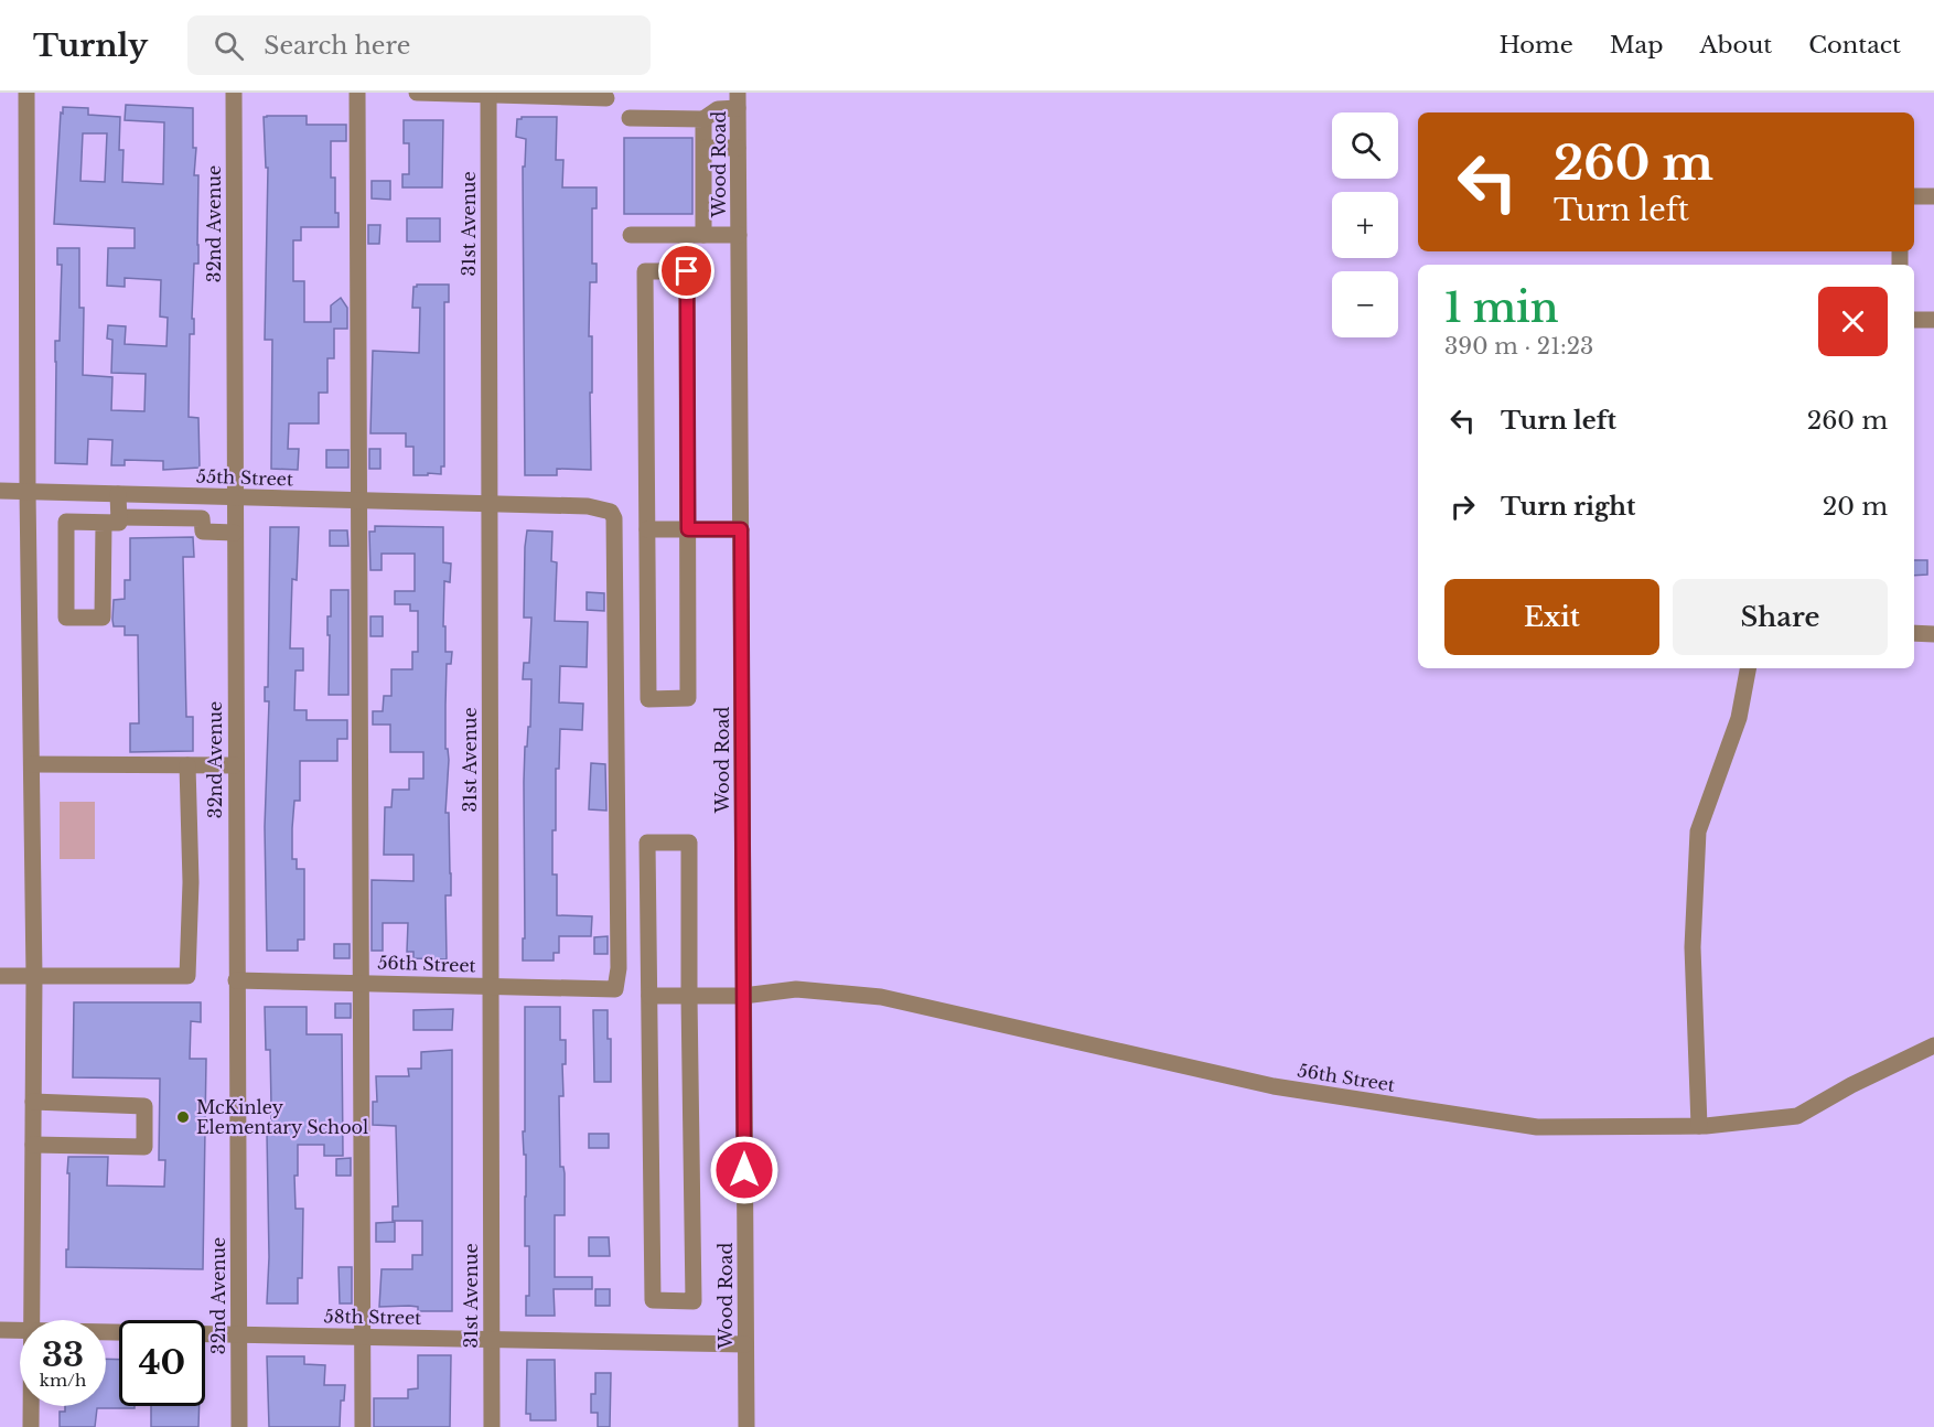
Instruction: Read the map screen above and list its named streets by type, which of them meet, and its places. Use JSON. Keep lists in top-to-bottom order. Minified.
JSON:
{"streets":{"street":["Wood Road","32nd Avenue","31st Avenue","55th Street","56th Street","58th Street"]},"crossings":[["Wood Road","56th Street"],["Wood Road","58th Street"],["32nd Avenue","55th Street"],["32nd Avenue","56th Street"],["32nd Avenue","58th Street"],["31st Avenue","55th Street"],["31st Avenue","56th Street"],["31st Avenue","58th Street"],["55th Street","56th Street"]],"places":["McKinley Elementary School"],"page":{"header":"Turnly","search":"Search here","nav":["Home","Map","About","Contact"],"map_buttons":["+","−"],"turn":["260 m","Turn left"],"heading":["1 min","390 m · 21:23"],"list":[{"name":"Turn left","value":"260 m"},{"name":"Turn right","value":"20 m"}],"buttons":["Exit","Share"],"speed":"33 km/h","limit":"40"}}
